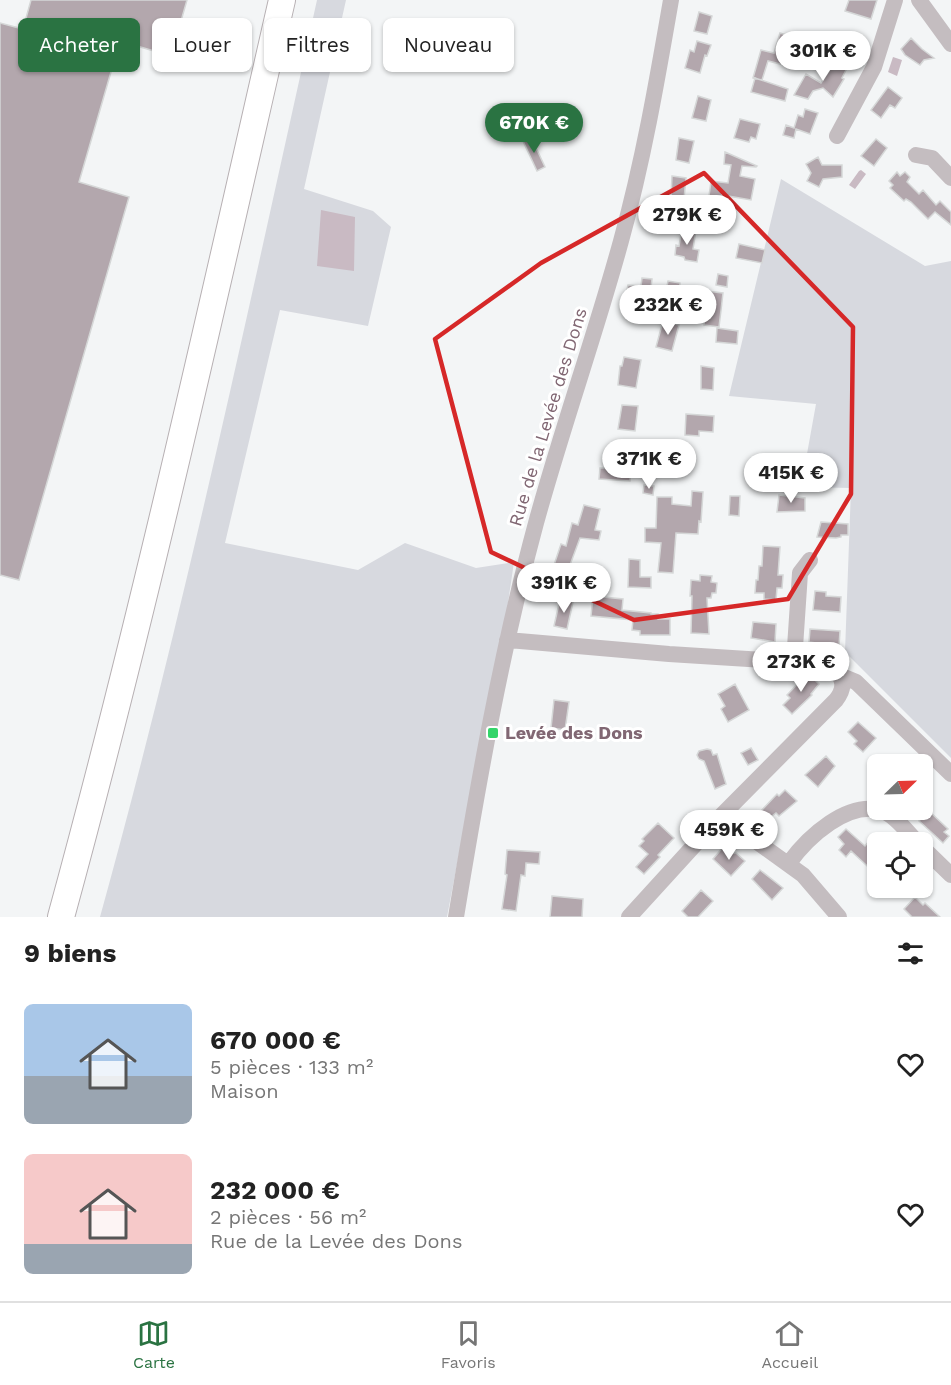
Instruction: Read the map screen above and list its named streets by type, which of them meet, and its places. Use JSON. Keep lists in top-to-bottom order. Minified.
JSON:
{"streets":{"street":["Rue de la Levée des Dons"]},"places":{"transit":["Levée des Dons"]},"north":"top right","page":{"chip":["Acheter","Louer","Filtres","Nouveau"],"price":["301K €","670K €","279K €","232K €","371K €","415K €","391K €","273K €","459K €"],"heading":"9 biens","list":[{"name":"670 000 €","note":"5 pièces · 133 m² · Maison"},{"name":"232 000 €","note":"2 pièces · 56 m² · Rue de la Levée des Dons"}],"tabs":["Carte","Favoris","Accueil"]}}
